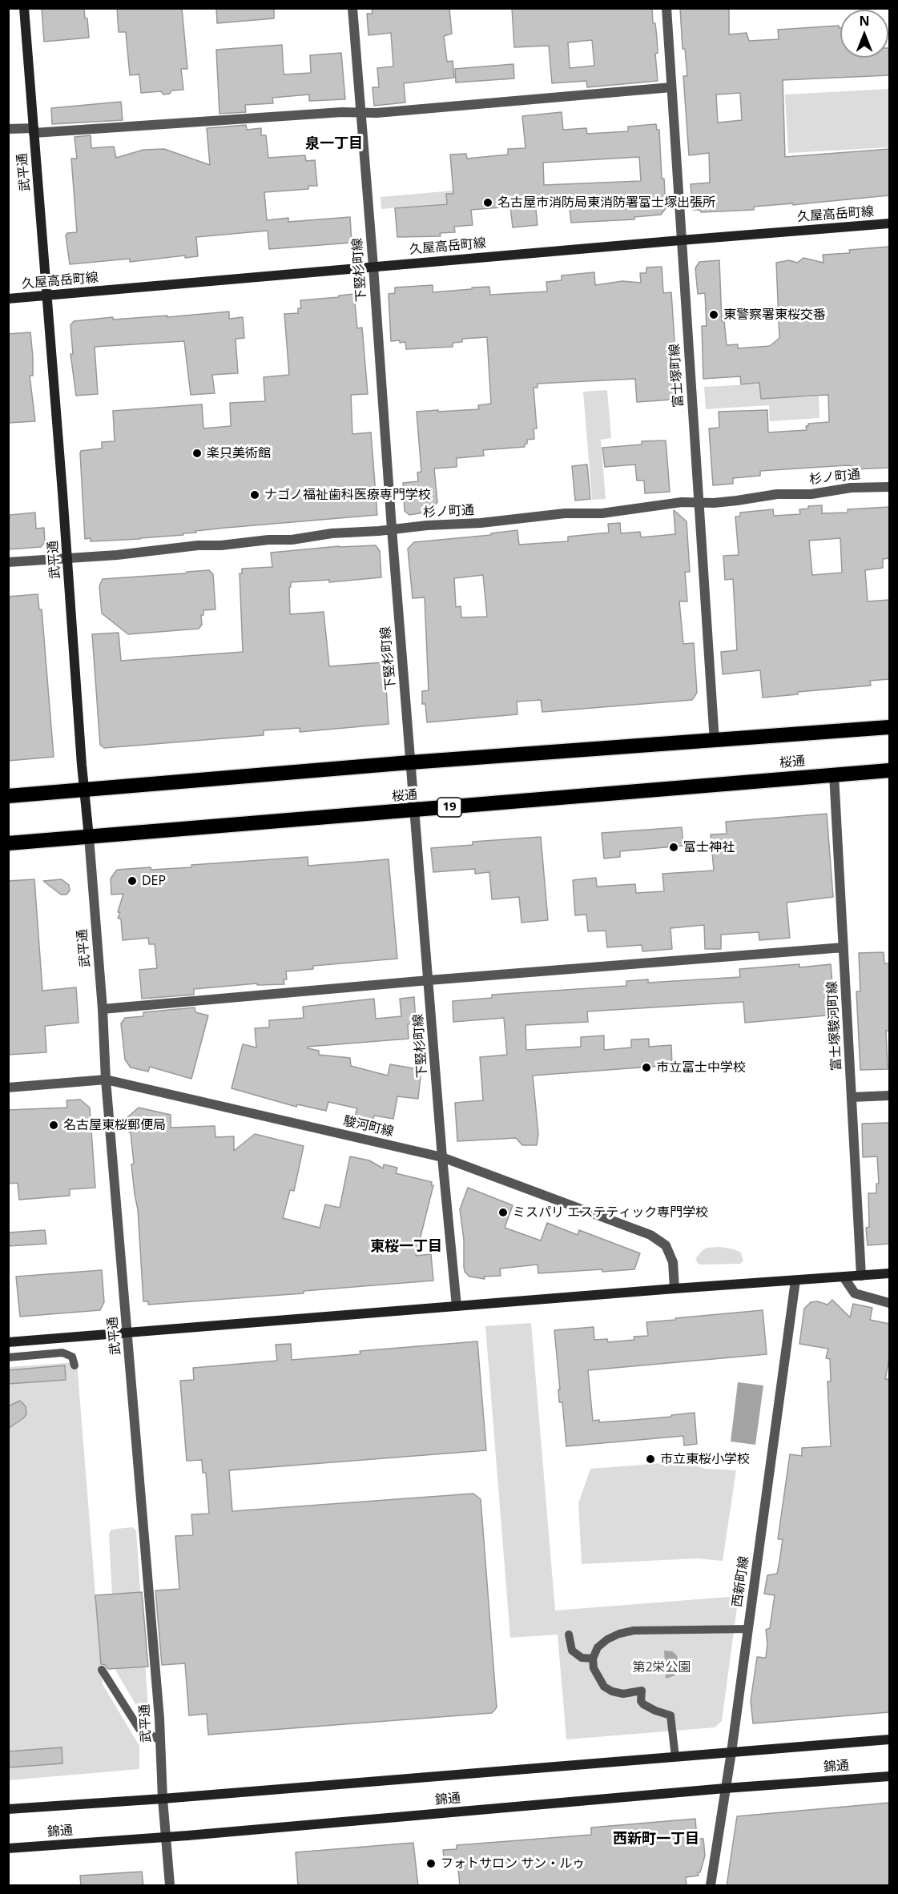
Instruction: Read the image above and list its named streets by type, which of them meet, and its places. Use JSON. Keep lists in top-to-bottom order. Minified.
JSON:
{"streets":{"highway":["桜通","19"],"street":["武平通","久屋高岳町線","下竪杉町線","富士塚町線","杉ノ町通","富士塚駿河町線","駿河町線","西新町線","錦通"]},"crossings":[["武平通","久屋高岳町線"],["武平通","杉ノ町通"],["武平通","桜通"],["武平通","駿河町線"],["武平通","錦通"],["久屋高岳町線","下竪杉町線"],["久屋高岳町線","富士塚町線"],["下竪杉町線","杉ノ町通"],["下竪杉町線","桜通"],["下竪杉町線","駿河町線"],["富士塚町線","杉ノ町通"],["富士塚町線","桜通"],["桜通","富士塚駿河町線"],["西新町線","錦通"]],"districts":["泉一丁目","東桜一丁目","西新町一丁目"],"parks":["第2栄公園"],"places":["名古屋市消防局東消防署富士塚出張所","東警察署東桜交番","楽只美術館","ナゴノ福祉歯科医療専門学校","富士神社","DEP","市立冨士中学校","名古屋東桜郵便局","ミスパリ エステティック専門学校","市立東桜小学校","フォトサロン サン・ルゥ"],"north":"top"}
